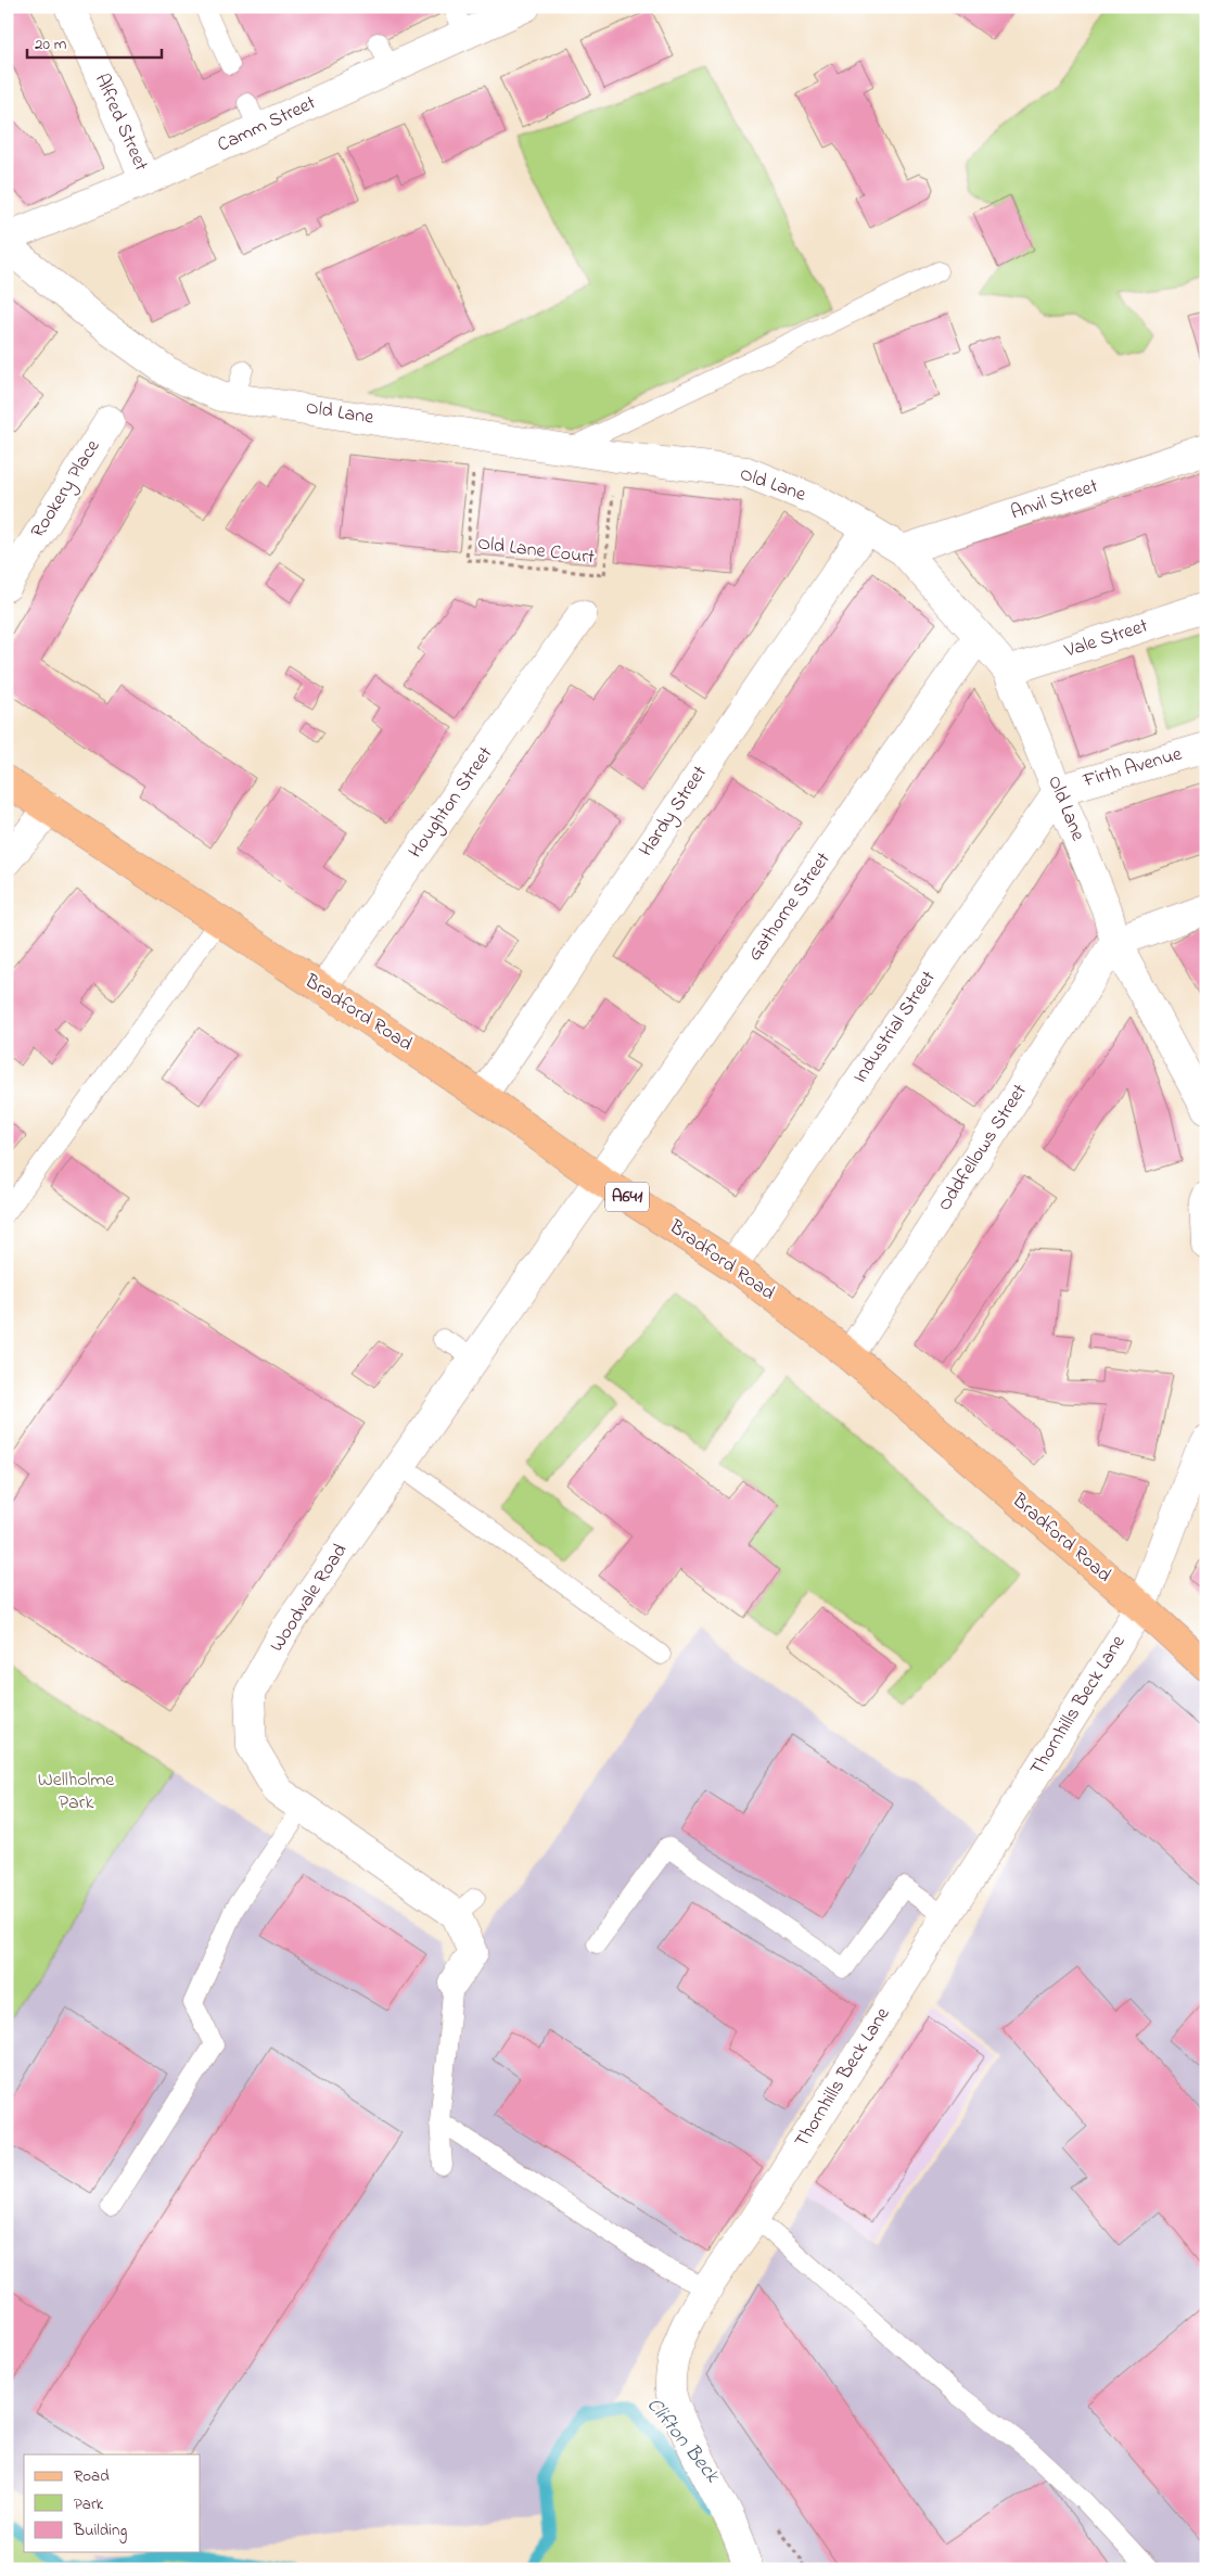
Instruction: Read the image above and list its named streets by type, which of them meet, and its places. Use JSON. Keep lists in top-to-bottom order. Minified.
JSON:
{"streets":{"main road":["Bradford Road","A641"],"street":["Alfred Street","Camm Street","Old Lane","Rookery Place","Anvil Street","Vale Street","Firth Avenue","Houghton Street","Hardy Street","Gathorne Street","Industrial Street","Oddfellows Street","Woodvale Road","Thornhills Beck Lane"],"path":["Old Lane Court"]},"crossings":[["Alfred Street","Camm Street"],["Old Lane","Anvil Street"],["Old Lane","Old Lane Court"],["Old Lane","Vale Street"],["Old Lane","Firth Avenue"],["Old Lane","Hardy Street"],["Old Lane","Gathorne Street"],["Old Lane","Industrial Street"],["Old Lane","Oddfellows Street"],["Firth Avenue","Industrial Street"],["Houghton Street","Bradford Road"],["Hardy Street","Bradford Road"],["Gathorne Street","Bradford Road"],["Gathorne Street","Woodvale Road"],["Bradford Road","Industrial Street"],["Bradford Road","Oddfellows Street"],["Bradford Road","Woodvale Road"],["Bradford Road","Thornhills Beck Lane"]],"water":["Clifton Beck"],"parks":["Wellholme Park"],"legend":["Road","Park","Building"],"scale_bar":"20 m"}
